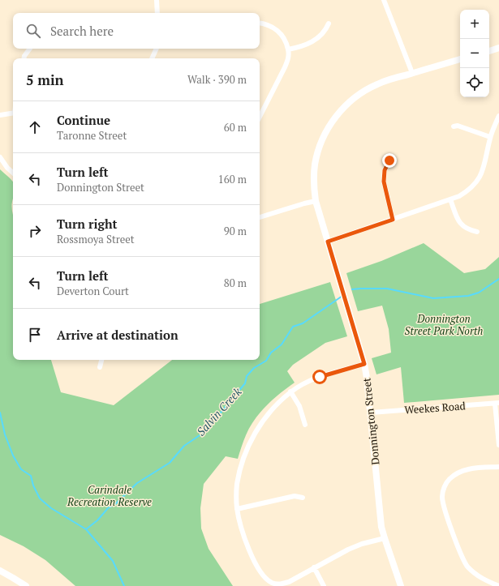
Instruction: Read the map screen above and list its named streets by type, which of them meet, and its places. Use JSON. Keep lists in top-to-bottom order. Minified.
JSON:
{"streets":{"street":["Weekes Road","Donnington Street"]},"crossings":[["Weekes Road","Donnington Street"]],"water":["Salvin Creek"],"parks":["Donnington Street Park North","Carindale Recreation Reserve"],"page":{"map_buttons":["+","−"],"search":"Search here","heading":["5 min","Walk · 390 m"],"list":[["Continue","Taronne Street","60 m"],["Turn left","Donnington Street","160 m"],["Turn right","Rossmoya Street","90 m"],["Turn left","Deverton Court","80 m"],"Arrive at destination"]}}
